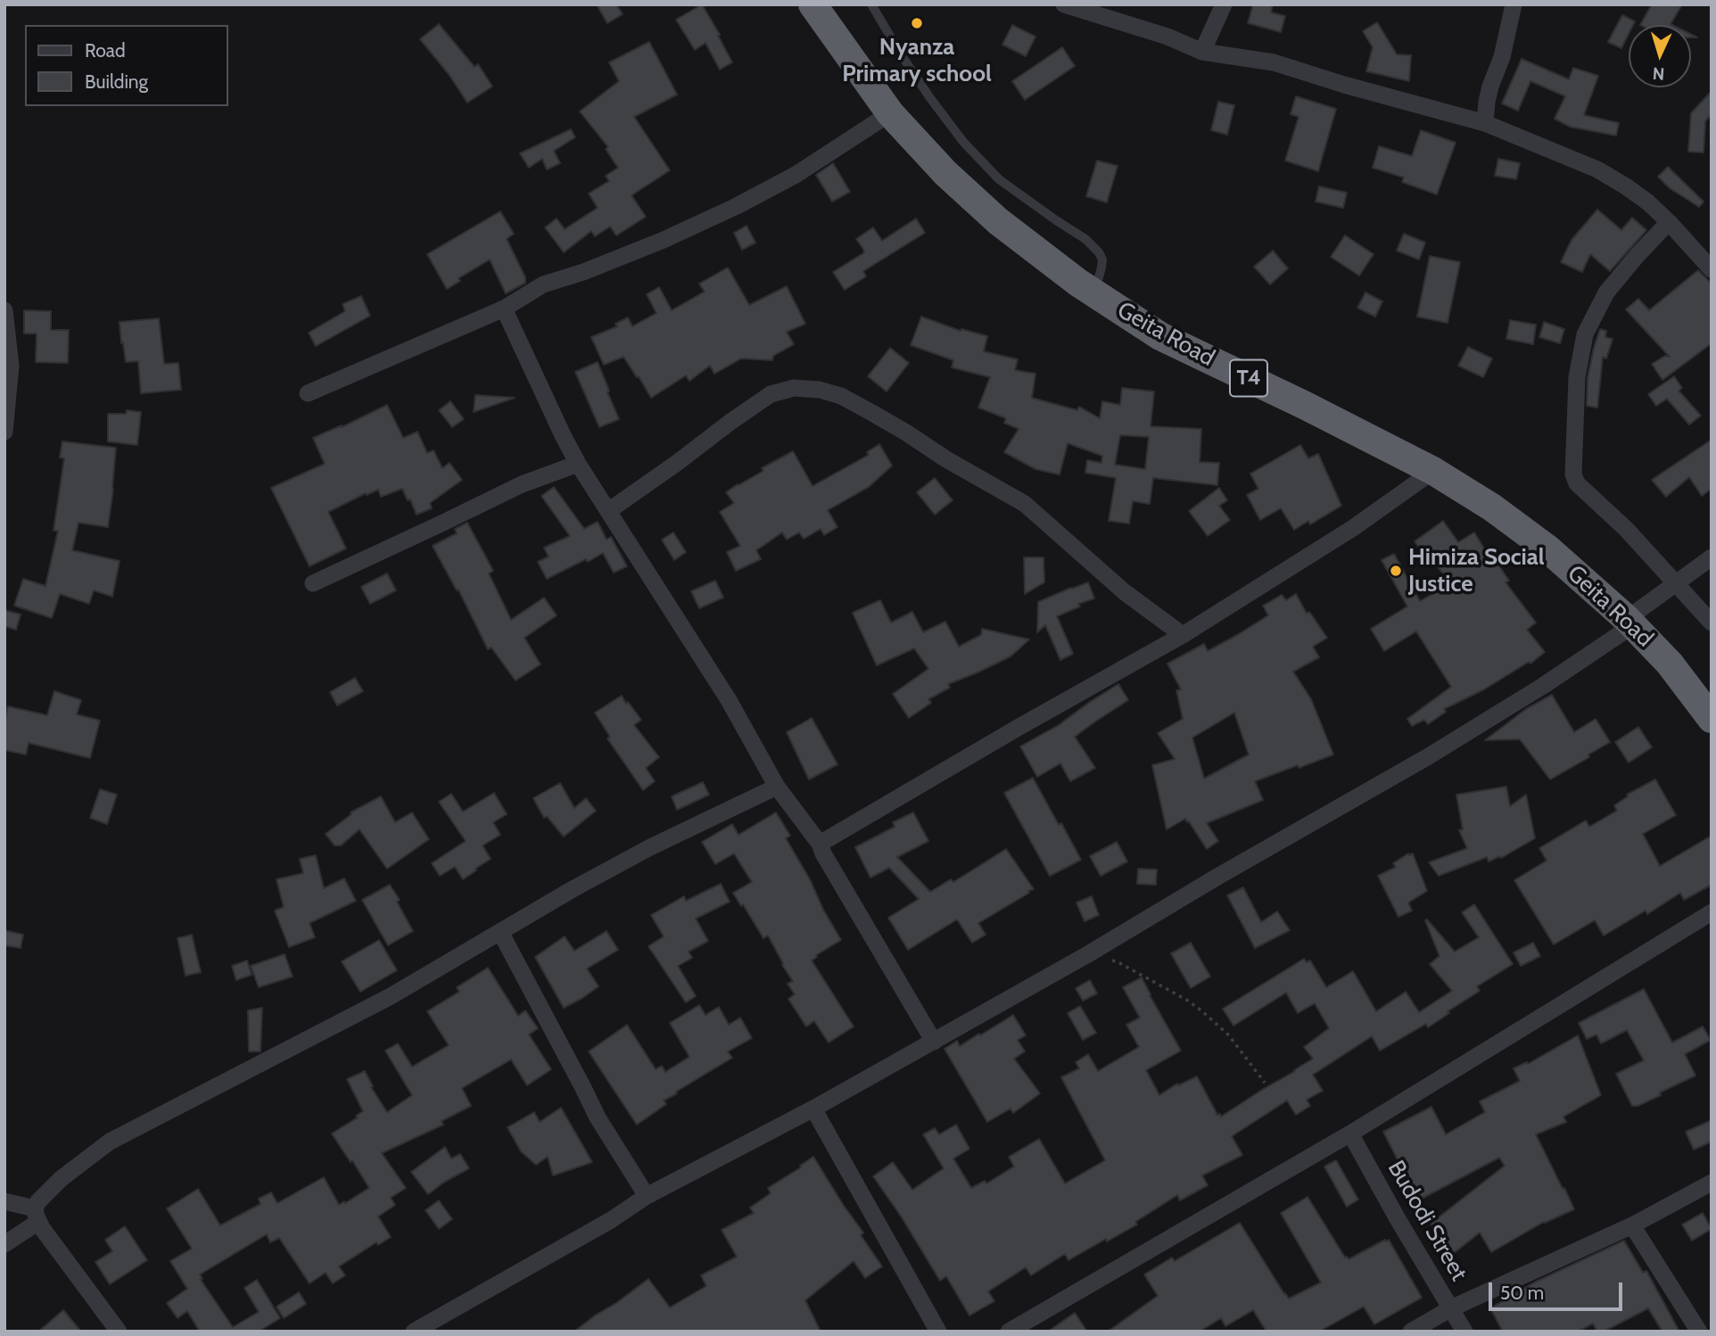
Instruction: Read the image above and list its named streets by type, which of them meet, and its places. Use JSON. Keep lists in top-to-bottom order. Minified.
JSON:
{"streets":{"highway":["Geita Road","T4"],"street":["Budodi Street"]},"places":["Nyanza Primary school","Himiza Social Justice"],"legend":["Road","Building"],"scale_bar":"50 m","north":"bottom"}
